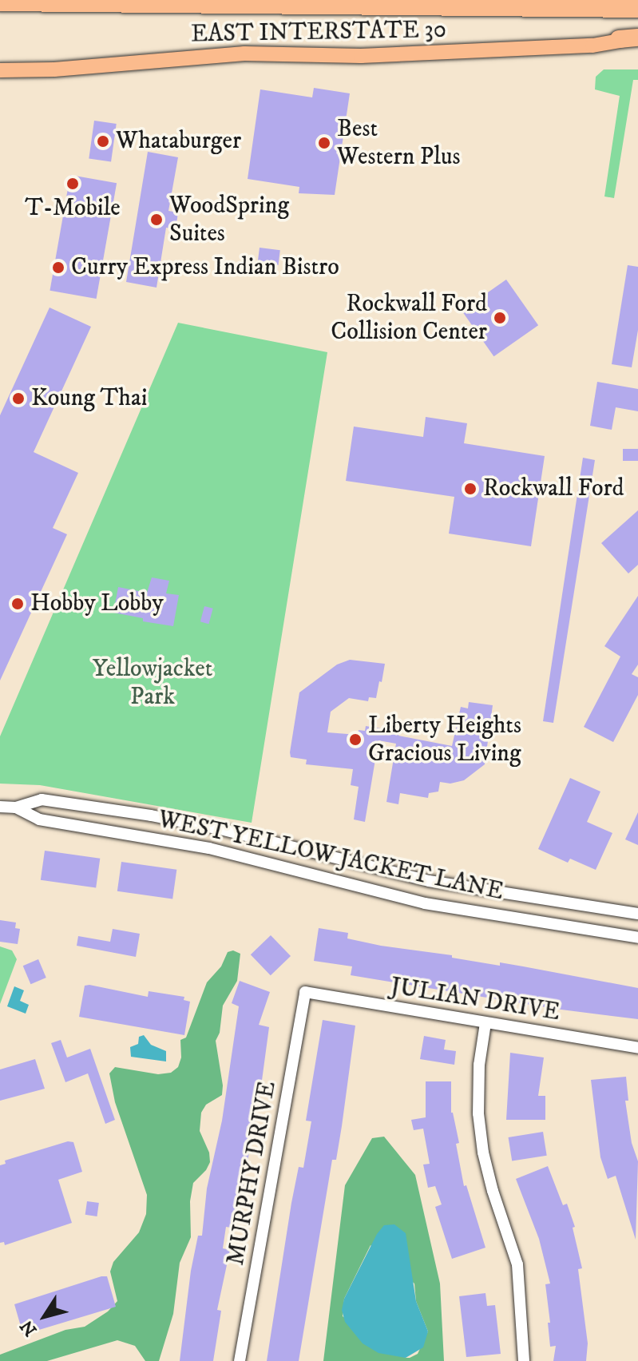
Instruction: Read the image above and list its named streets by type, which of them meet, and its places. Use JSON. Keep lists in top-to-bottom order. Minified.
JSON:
{"streets":{"main road":["EAST INTERSTATE 30"],"street":["WEST YELLOW JACKET LANE","JULIAN DRIVE","MURPHY DRIVE"]},"crossings":[["JULIAN DRIVE","MURPHY DRIVE"]],"parks":["Yellowjacket Park"],"places":["Whataburger","Best Western Plus","T-Mobile","WoodSpring Suites","Curry Express Indian Bistro","Rockwall Ford Collision Center","Koung Thai","Rockwall Ford","Hobby Lobby","Liberty Heights Gracious Living"],"north":"bottom left"}
